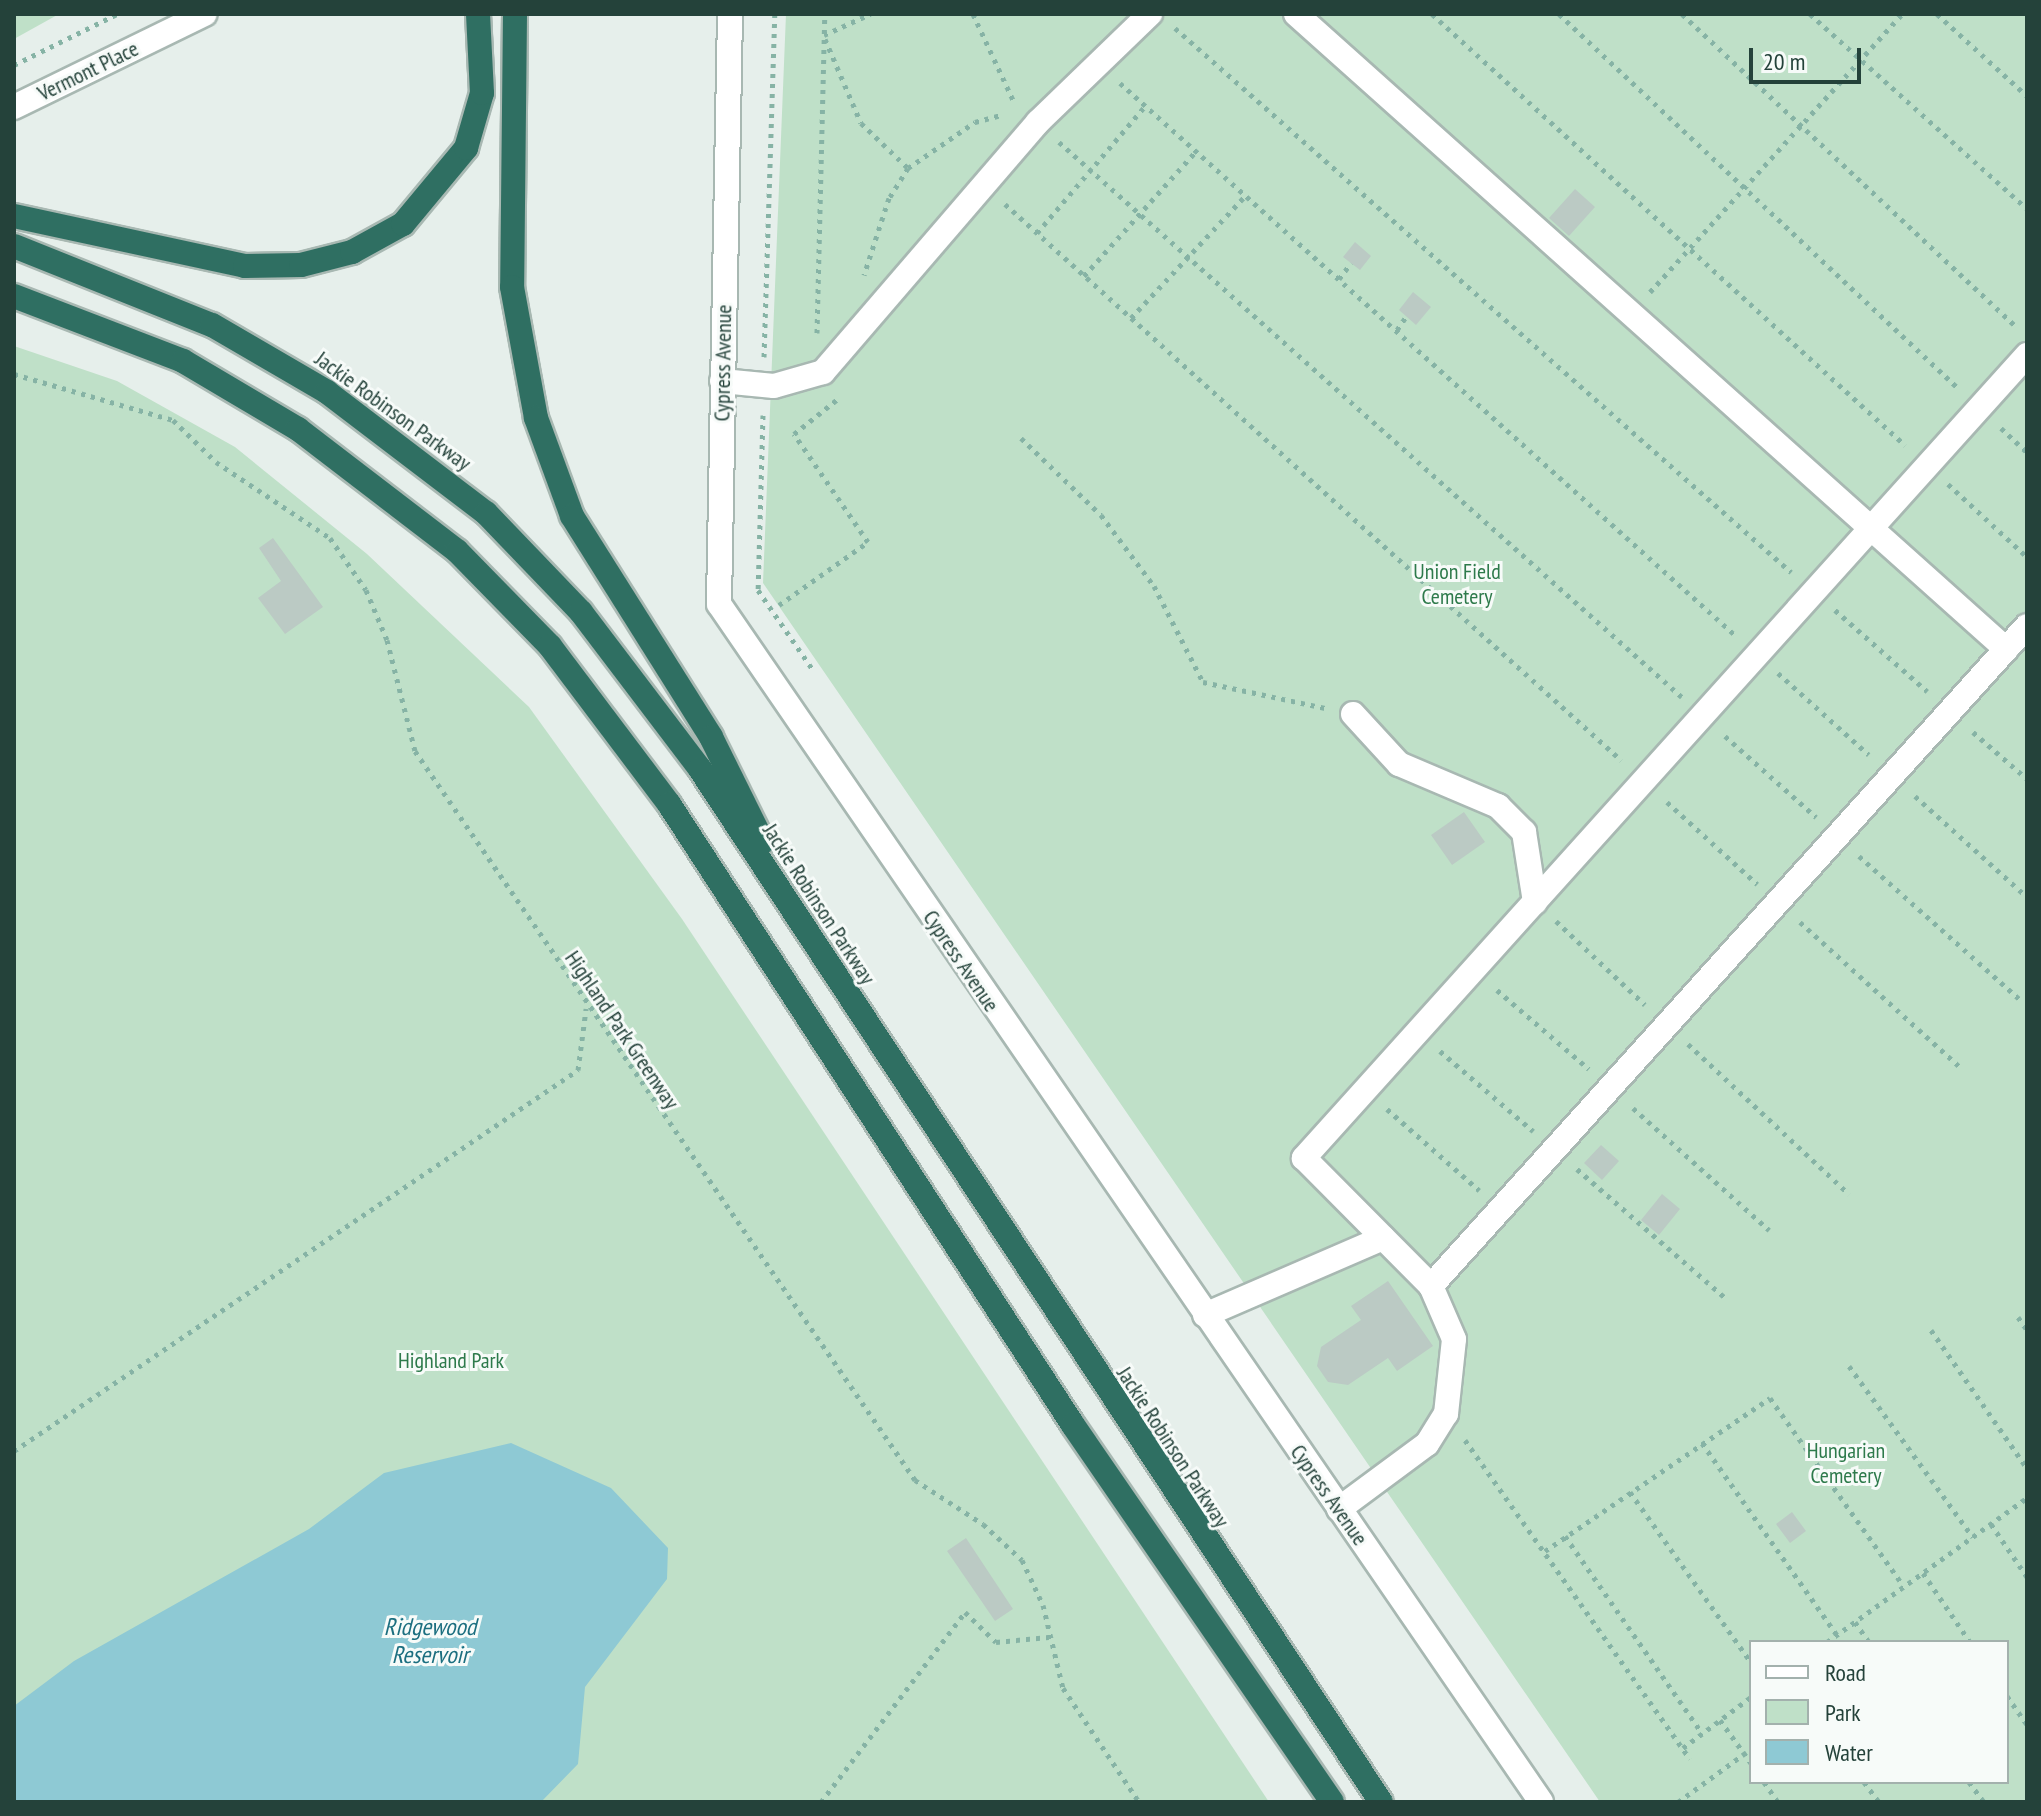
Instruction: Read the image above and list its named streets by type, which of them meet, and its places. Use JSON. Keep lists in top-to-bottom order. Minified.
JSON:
{"streets":{"highway":["Jackie Robinson Parkway"],"street":["Vermont Place","Cypress Avenue"],"path":["Highland Park Greenway"]},"water":["Ridgewood Reservoir"],"parks":["Union Field Cemetery","Highland Park","Hungarian Cemetery"],"legend":["Road","Park","Water"],"scale_bar":"20 m"}
